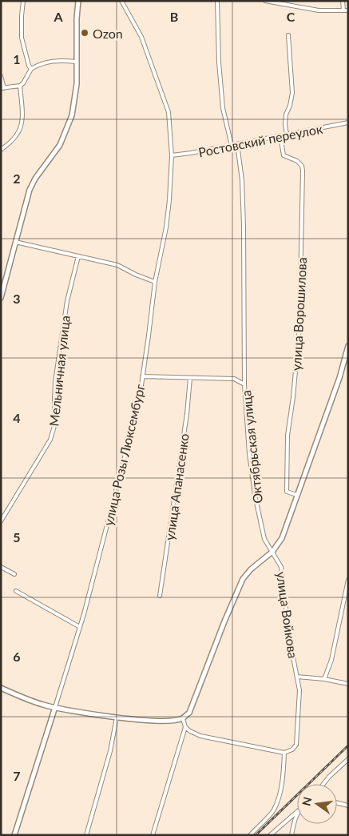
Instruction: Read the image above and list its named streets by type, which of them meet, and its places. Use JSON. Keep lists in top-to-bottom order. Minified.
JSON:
{"streets":{"main road":["улица Розы Люксембург"],"street":["Ростовский переулок","улица Ворошилова","Мельничная улица","Октябрьская улица","улица Апанасенко","улица Войкова"]},"crossings":[["Ростовский переулок","улица Ворошилова"],["Ростовский переулок","Октябрьская улица"],["Ростовский переулок","улица Розы Люксембург"],["Октябрьская улица","улица Войкова"]],"places":["Ozon"],"north":"left","grid":{"columns":["A","B","C"],"rows":["1","2","3","4","5","6","7"]}}
